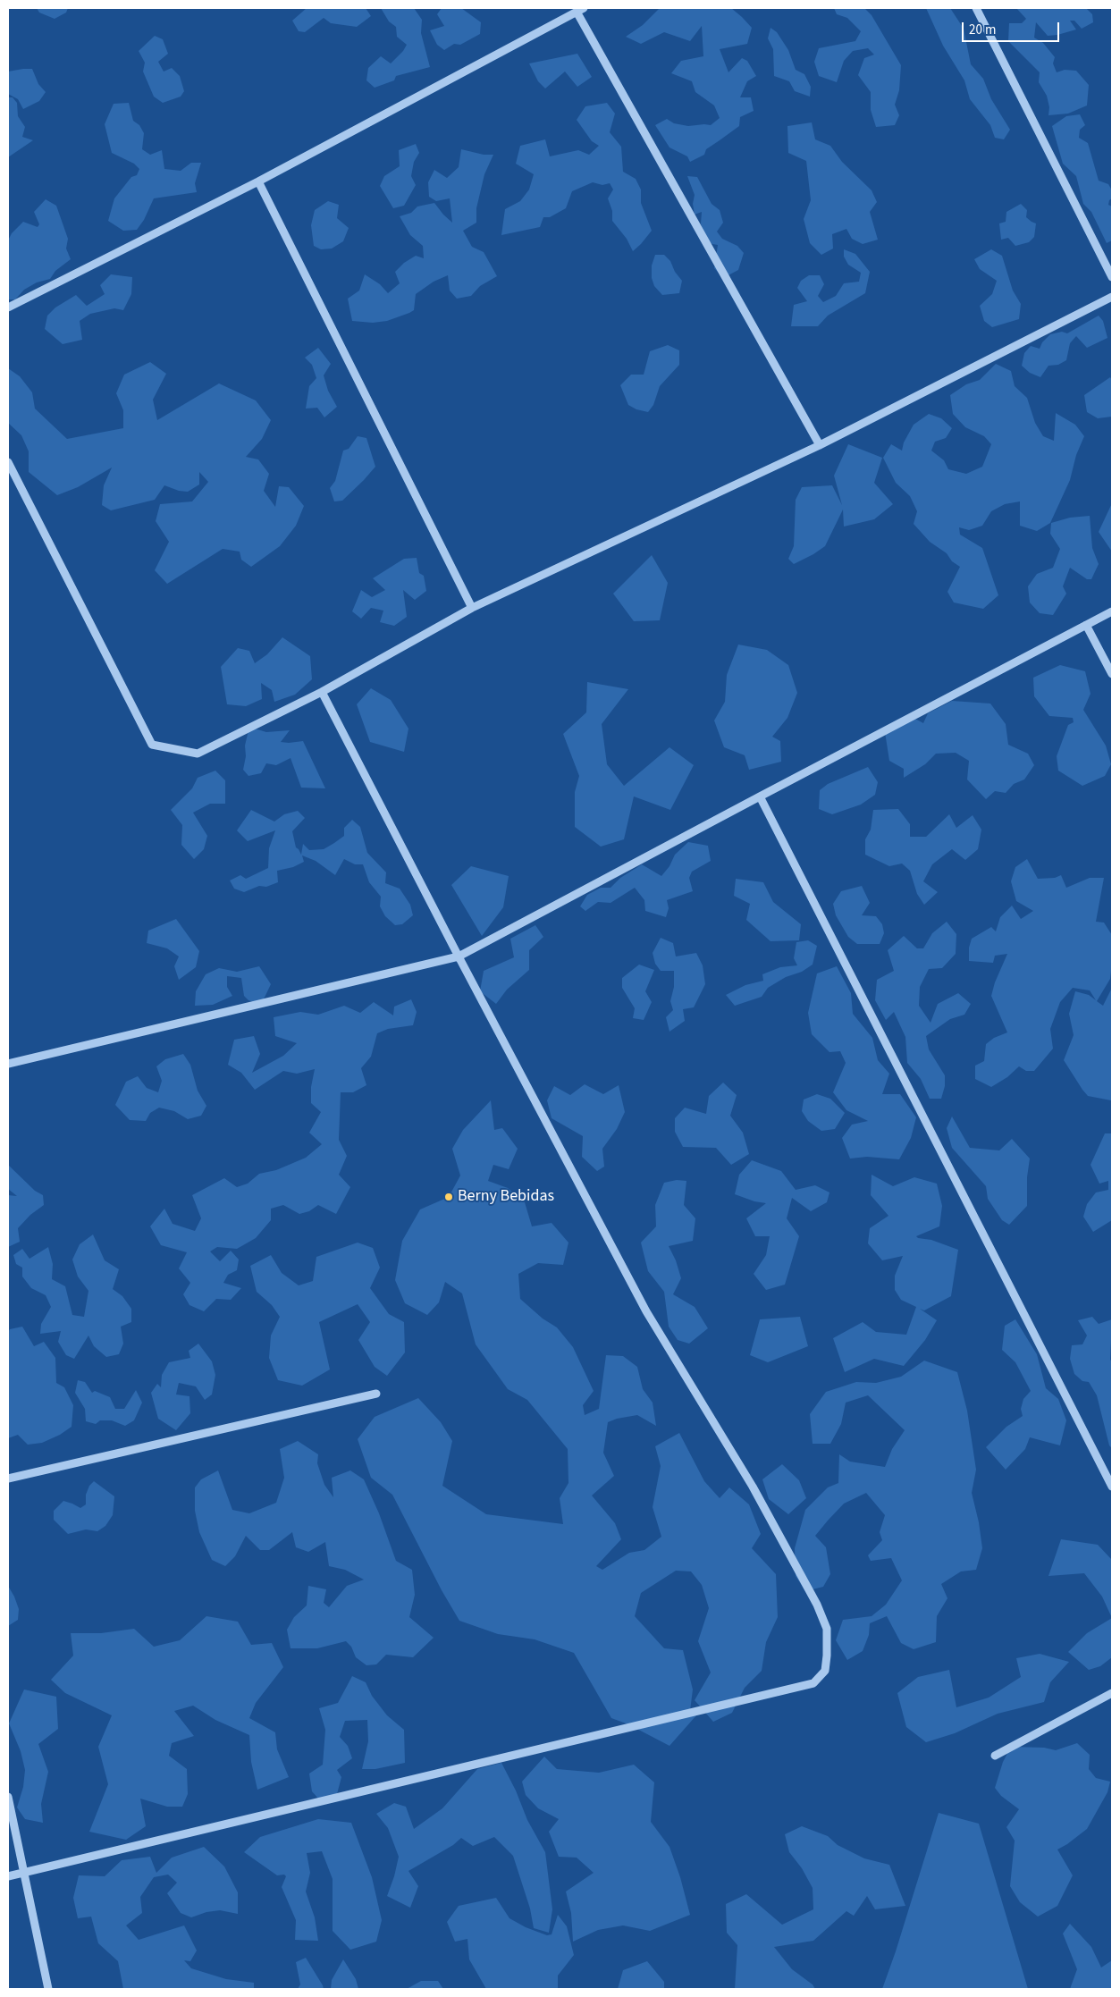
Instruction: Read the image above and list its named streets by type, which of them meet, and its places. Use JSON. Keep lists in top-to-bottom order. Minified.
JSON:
{"places":["Berny Bebidas"],"scale_bar":"20 m"}
